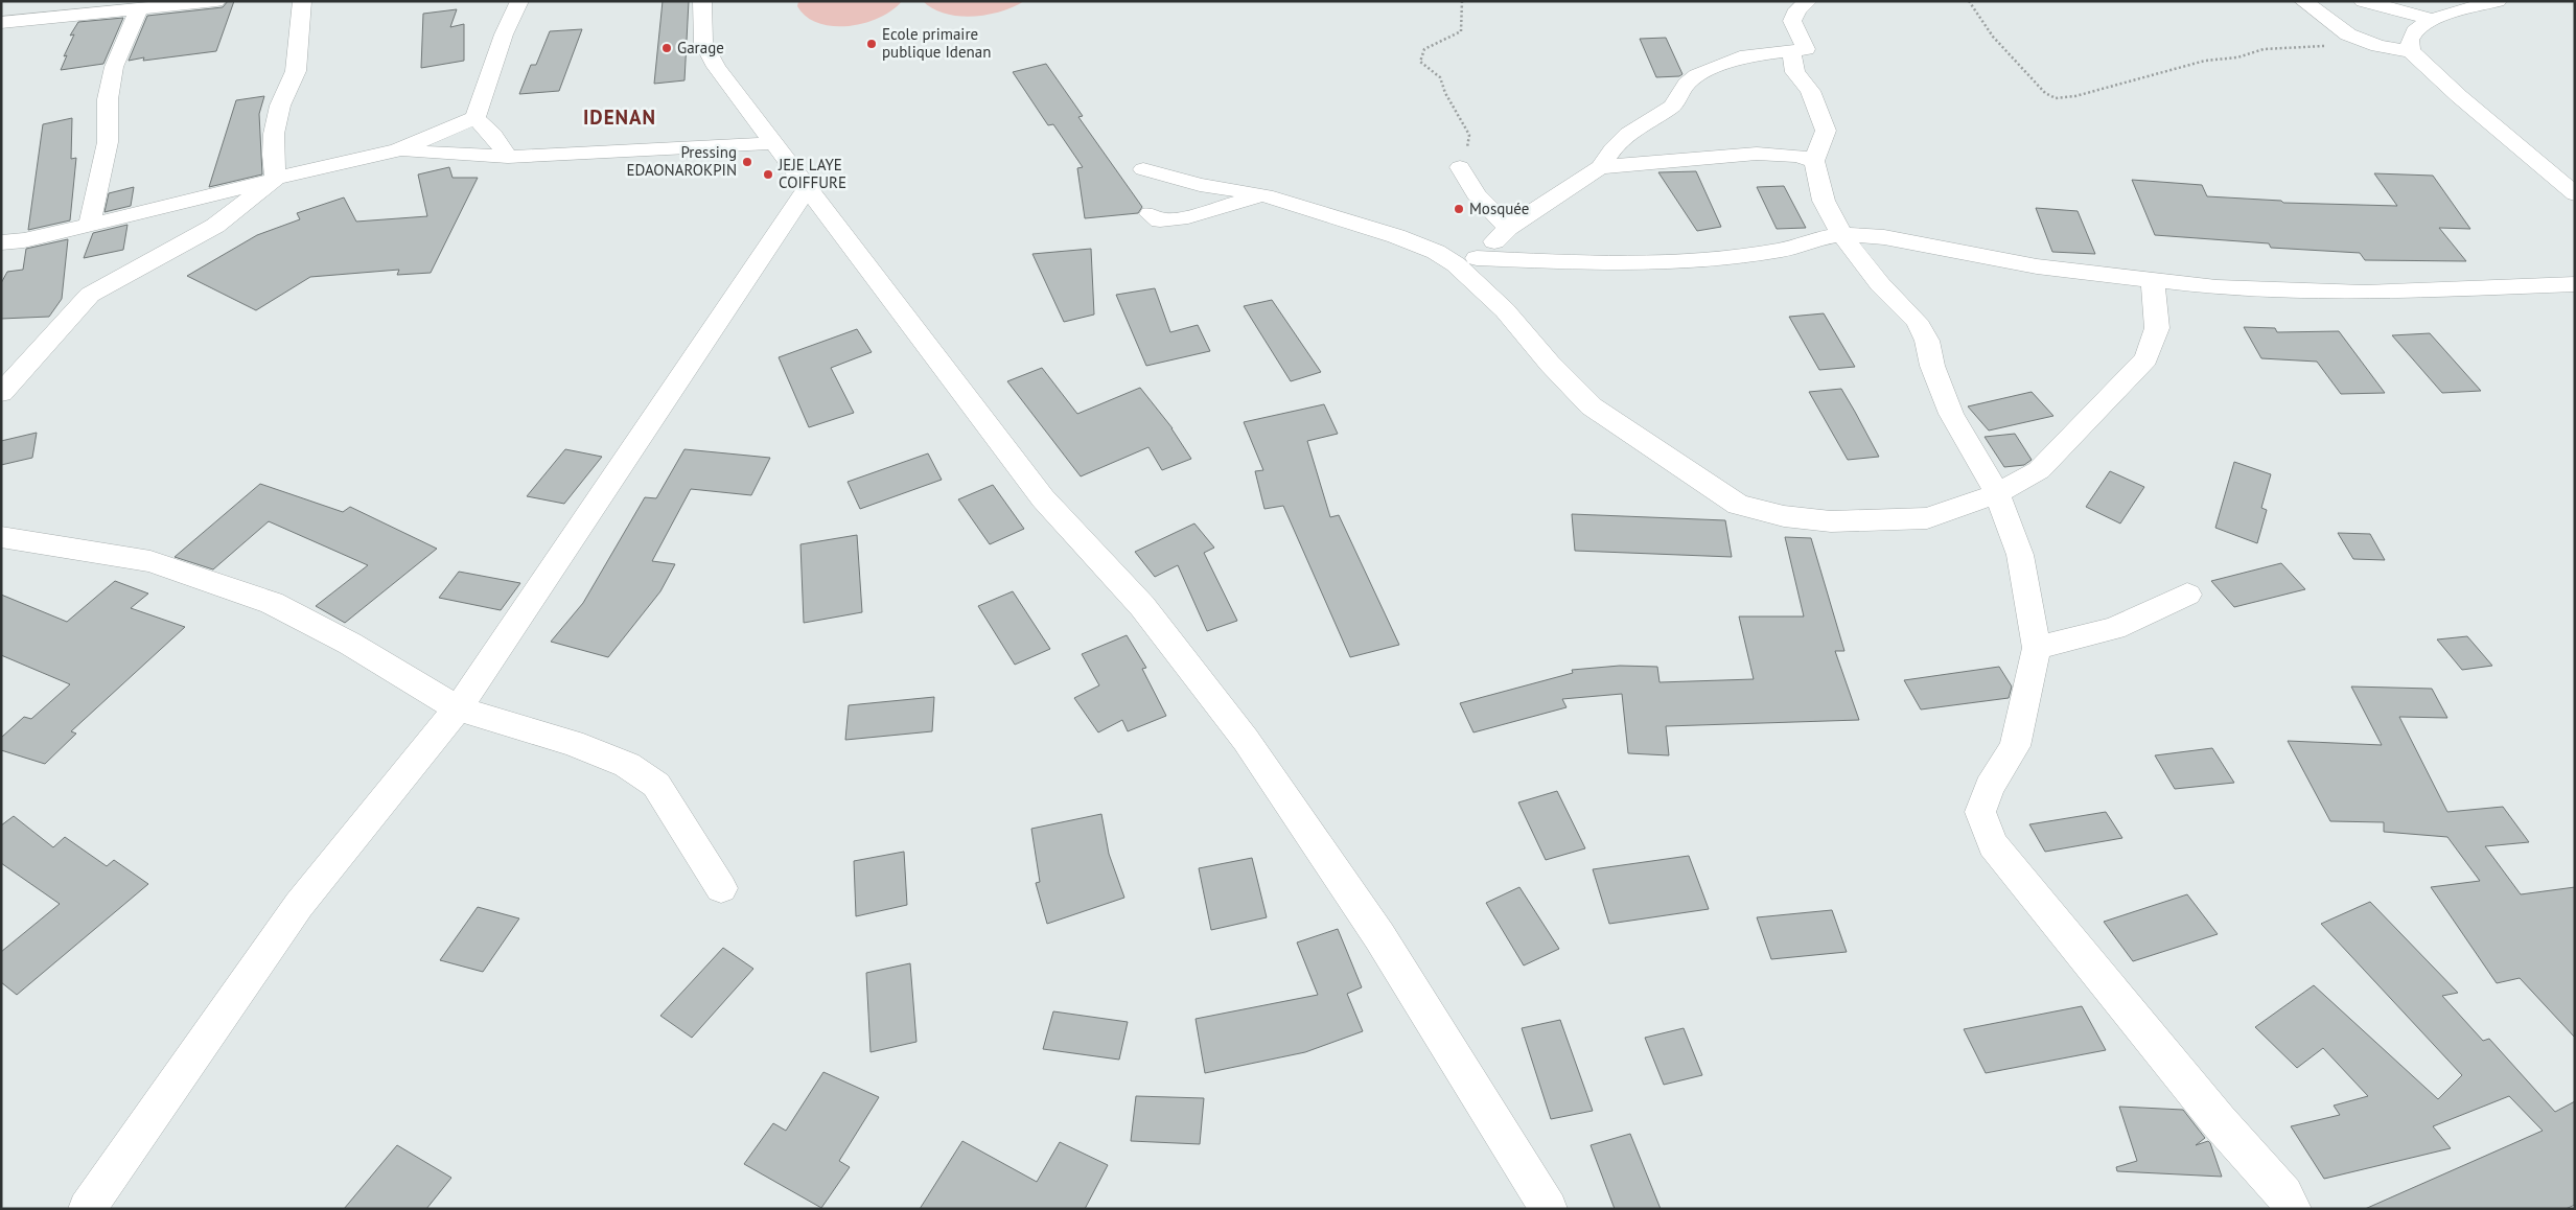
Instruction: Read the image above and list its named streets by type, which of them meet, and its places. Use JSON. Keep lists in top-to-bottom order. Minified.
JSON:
{"districts":["IDENAN"],"places":["Ecole primaire publique Idenan","Garage","Pressing EDAONAROKPIN","JEJE LAYE COIFFURE","Mosquée"]}
